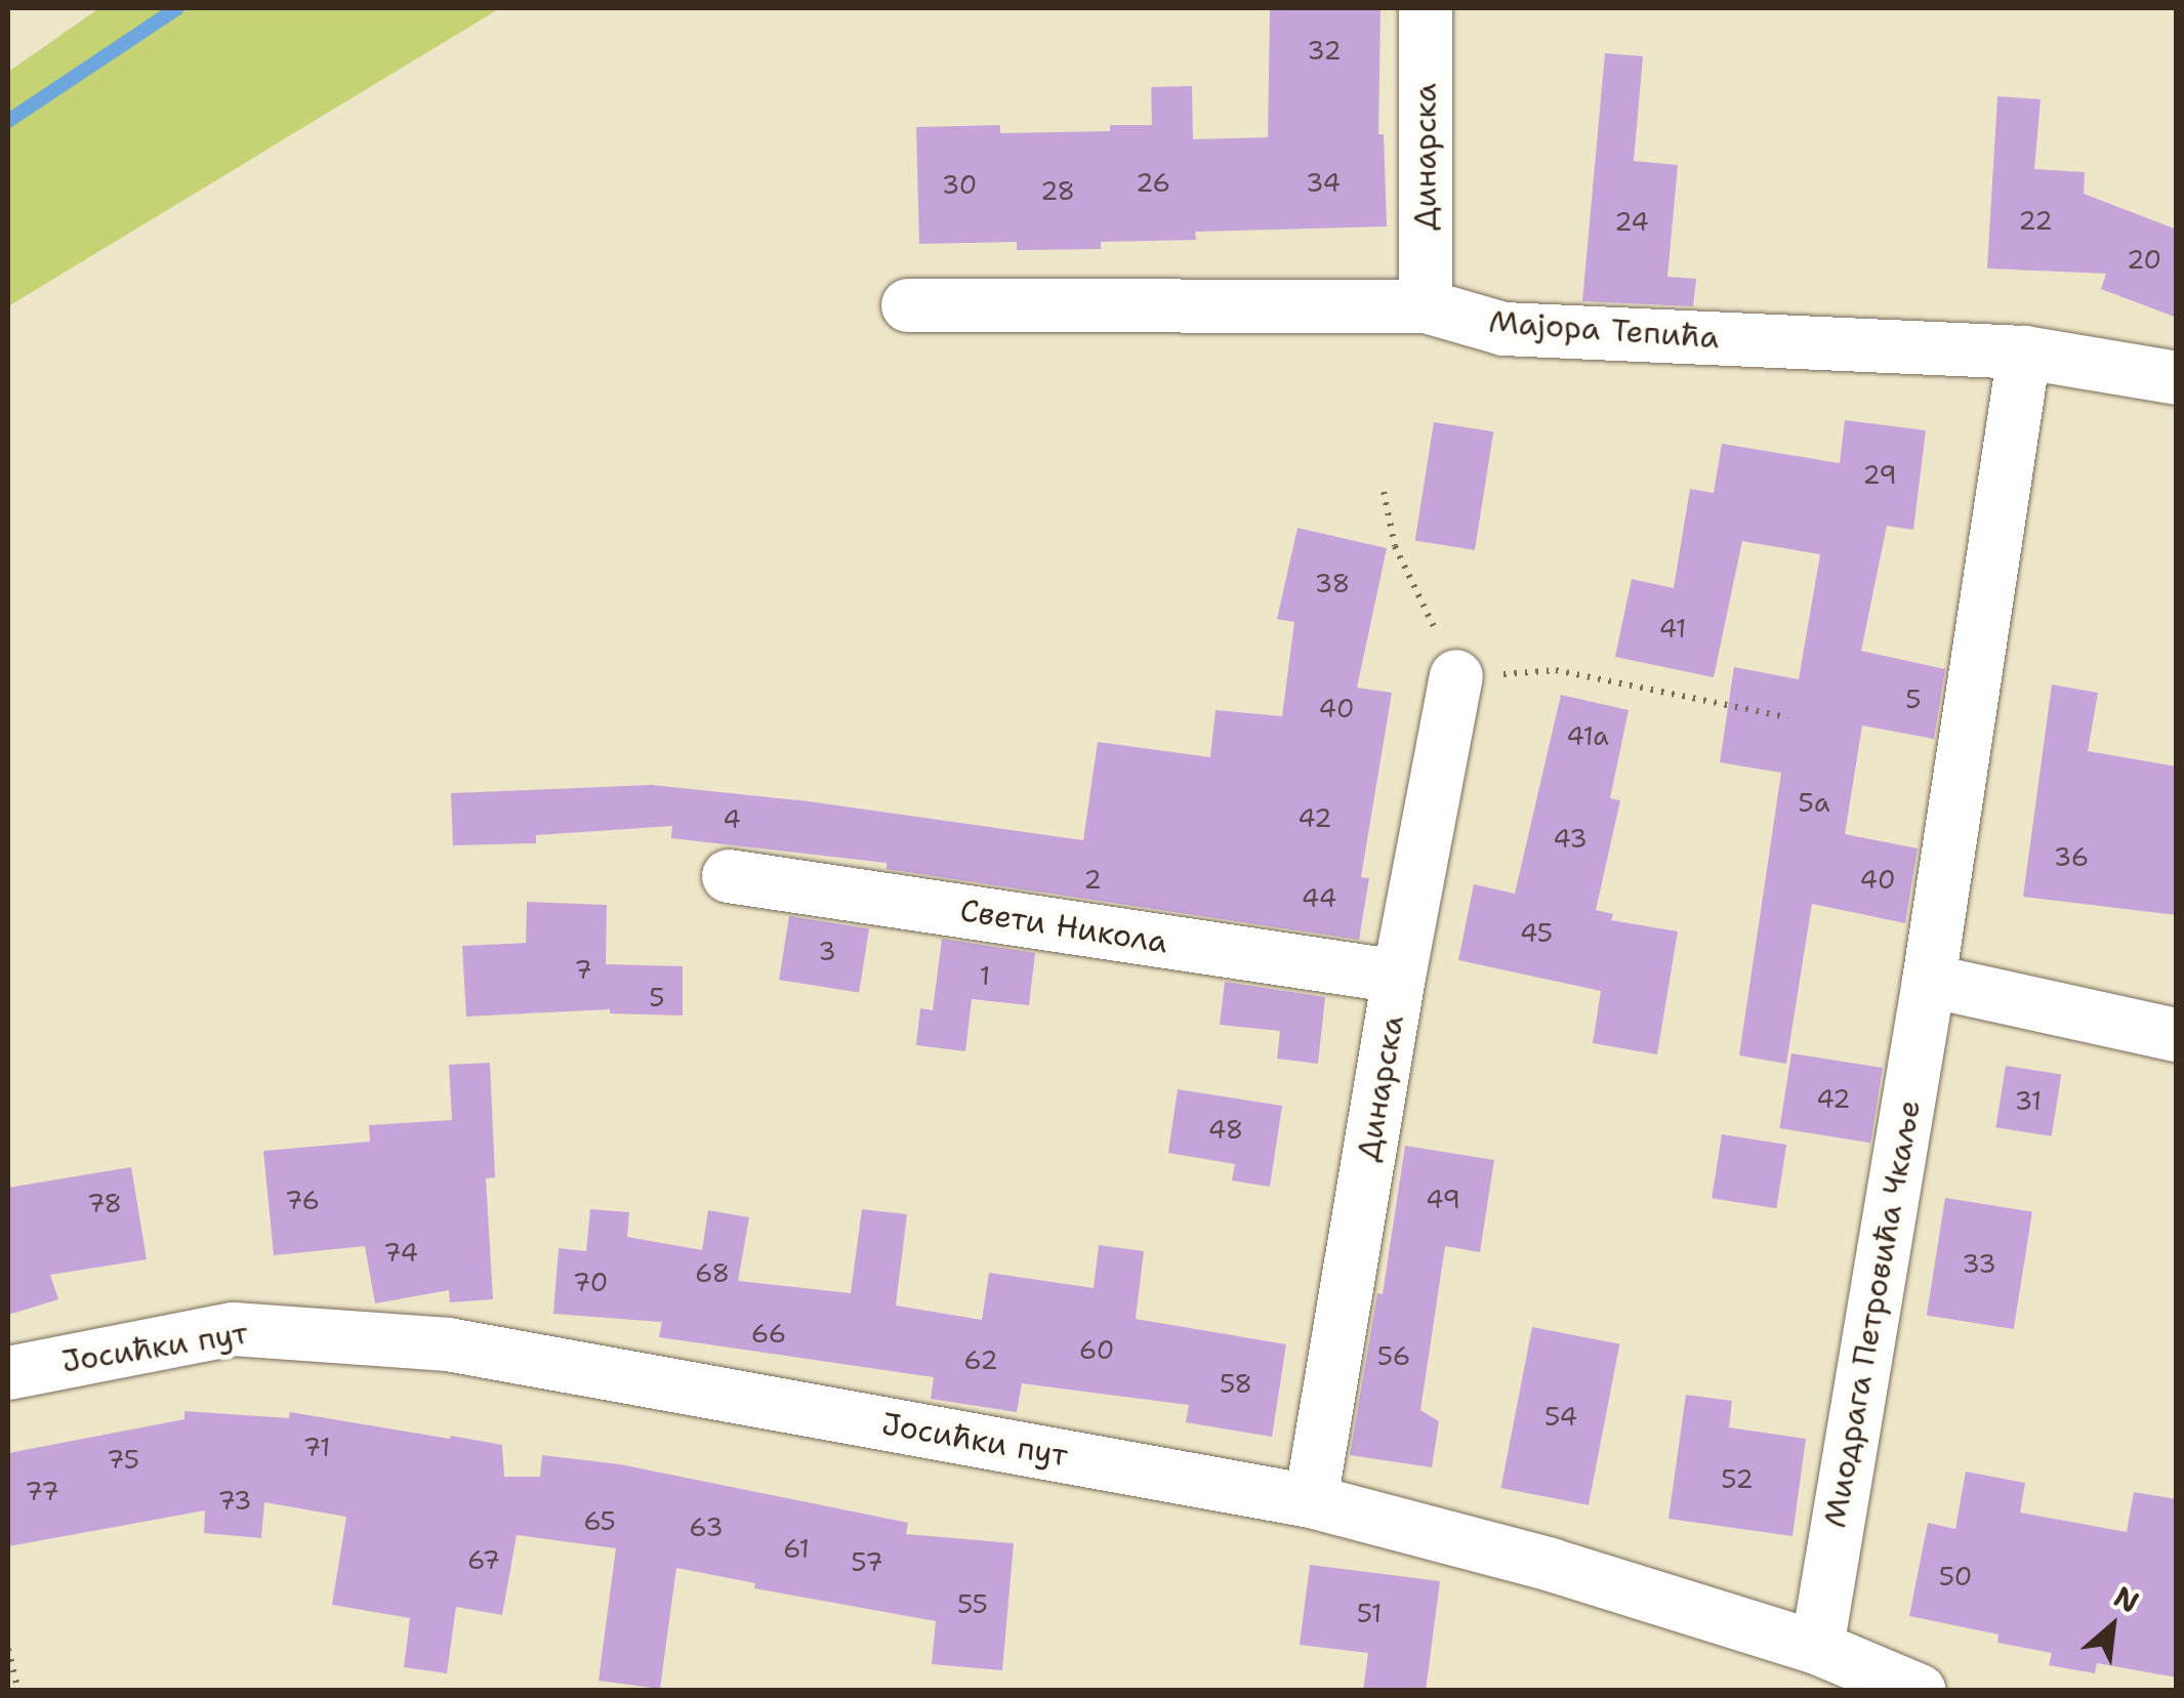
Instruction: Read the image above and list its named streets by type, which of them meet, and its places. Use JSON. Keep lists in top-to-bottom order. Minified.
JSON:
{"streets":{"street":["Динарска","Мајора Тепића","Свети Никола","Миодрага Петровића Чкаље","Јосићки пут"]},"crossings":[["Динарска","Мајора Тепића"],["Динарска","Свети Никола"],["Динарска","Јосићки пут"],["Мајора Тепића","Миодрага Петровића Чкаље"],["Миодрага Петровића Чкаље","Јосићки пут"]],"house_numbers":["32","26","34","30","28","22","24","20","29","38","41","5","40","41a","5a","42","4","43","36","2","40","44","45","3","7","1","5","42","31","48","49","76","78","74","33","68","70","66","60","56","62","58","54","71","75","52","77","73","65","63","61","67","57","50","55","51"],"north":"top right"}
